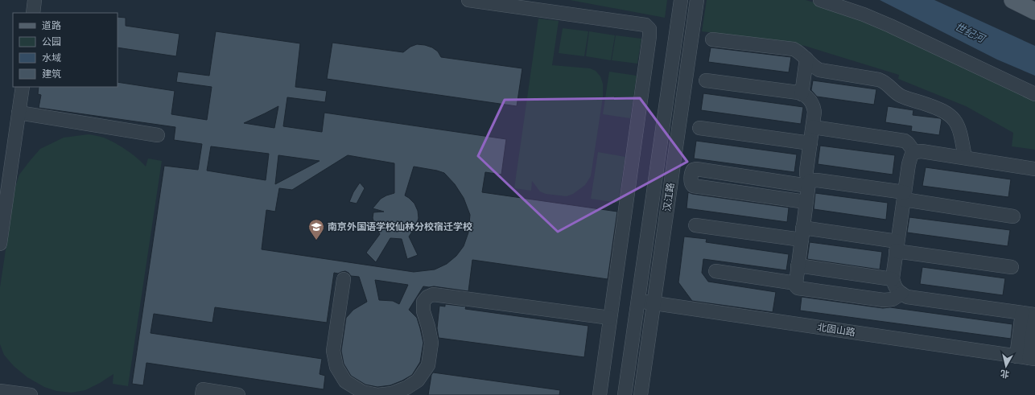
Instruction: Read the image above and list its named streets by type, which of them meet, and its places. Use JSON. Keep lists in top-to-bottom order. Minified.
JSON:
{"streets":{"street":["汉江路","北固山路"]},"crossings":[["汉江路","北固山路"]],"water":["世纪河"],"places":{"school or university":["南京外国语学校仙林分校宿迁学校"]},"legend":["道路","公园","水域","建筑"],"north":"bottom"}
